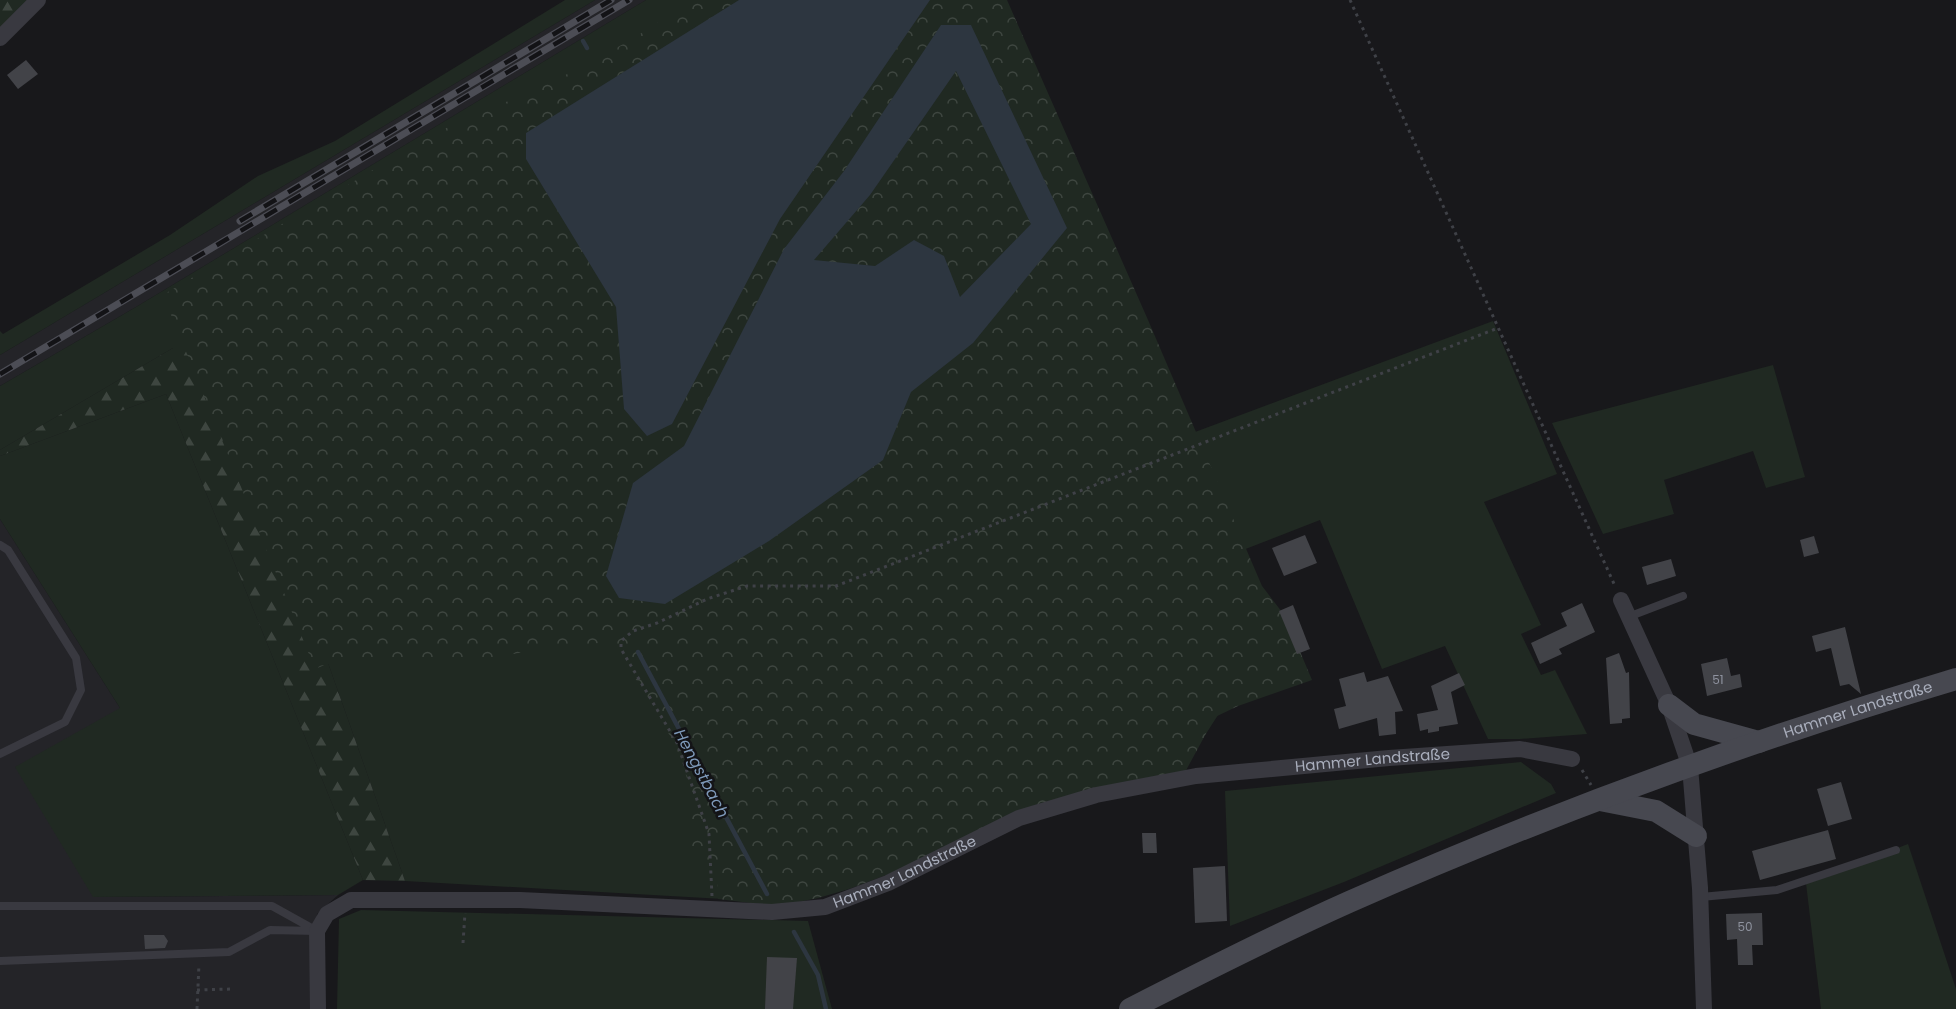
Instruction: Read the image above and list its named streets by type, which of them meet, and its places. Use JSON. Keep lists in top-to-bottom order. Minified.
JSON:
{"streets":{"main road":["Hammer Landstraße"]},"water":["Hengstbach"],"house_numbers":["51","50"]}
